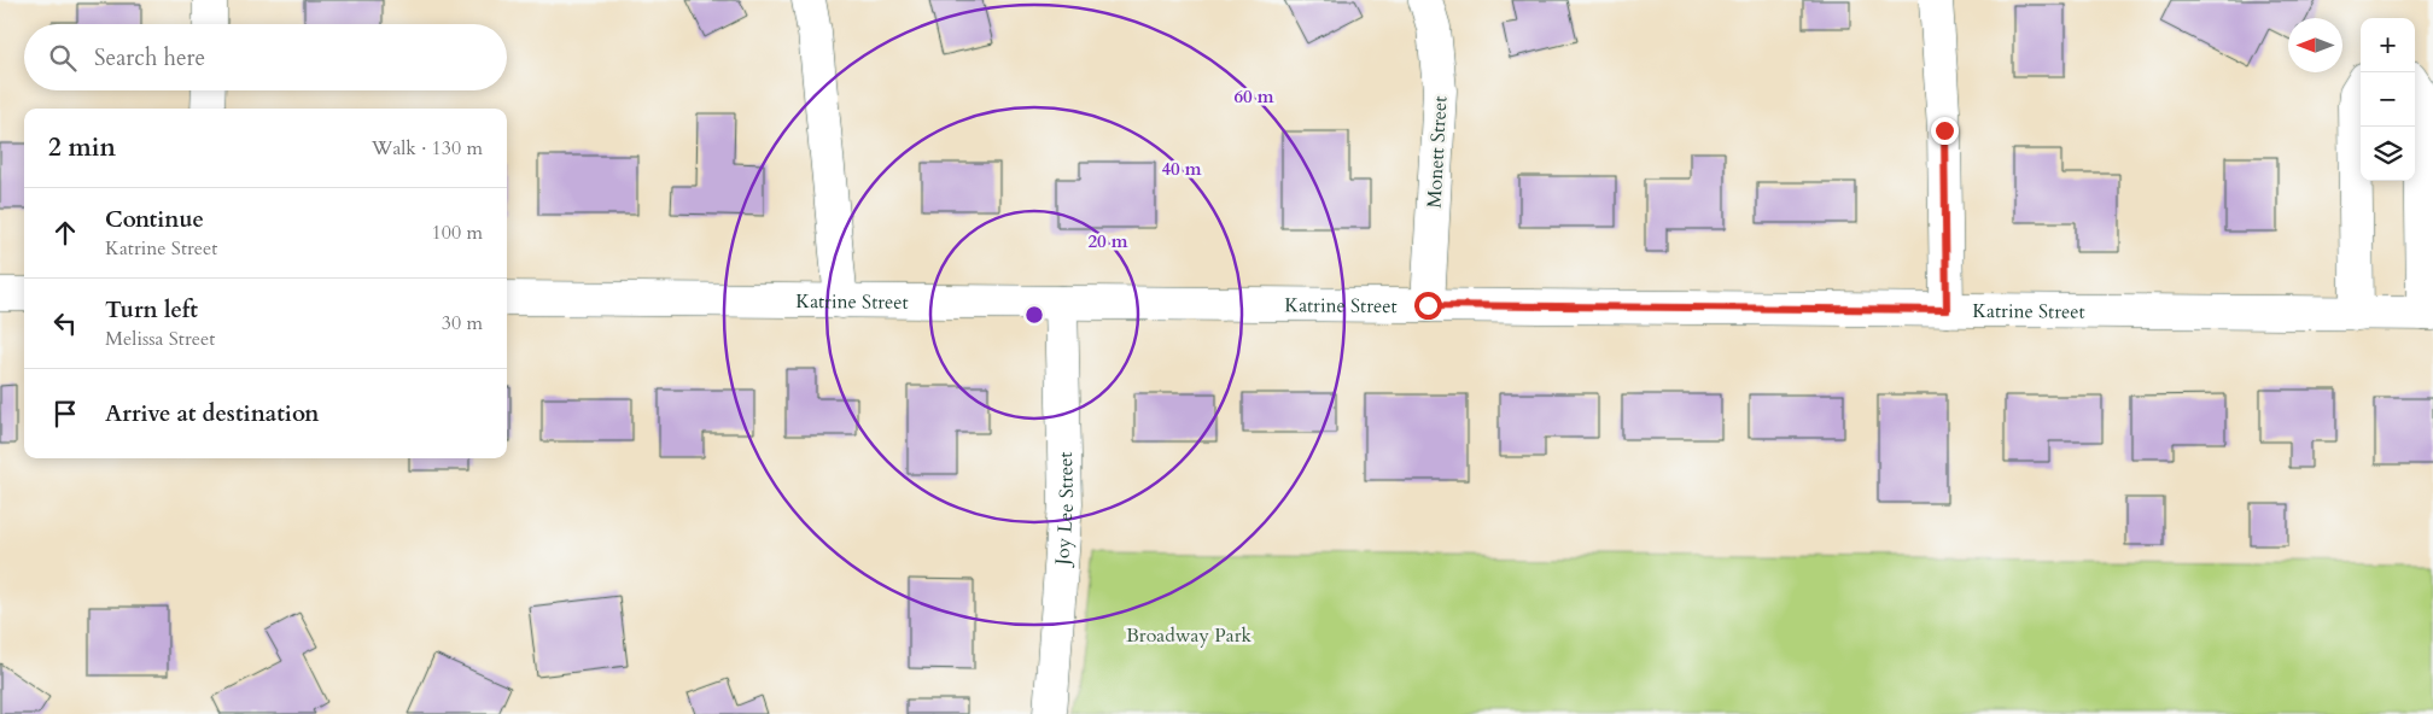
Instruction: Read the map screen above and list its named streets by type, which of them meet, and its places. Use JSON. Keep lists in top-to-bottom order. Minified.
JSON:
{"streets":{"street":["Monett Street","Katrine Street","Joy Lee Street"]},"crossings":[["Monett Street","Katrine Street"],["Katrine Street","Joy Lee Street"]],"parks":["Broadway Park"],"north":"left","page":{"map_buttons":["+","−"],"search":"Search here","heading":["2 min","Walk · 130 m"],"list":[["Continue","Katrine Street","100 m"],["Turn left","Melissa Street","30 m"],"Arrive at destination"]},"rings":["60 m","40 m","20 m"]}
